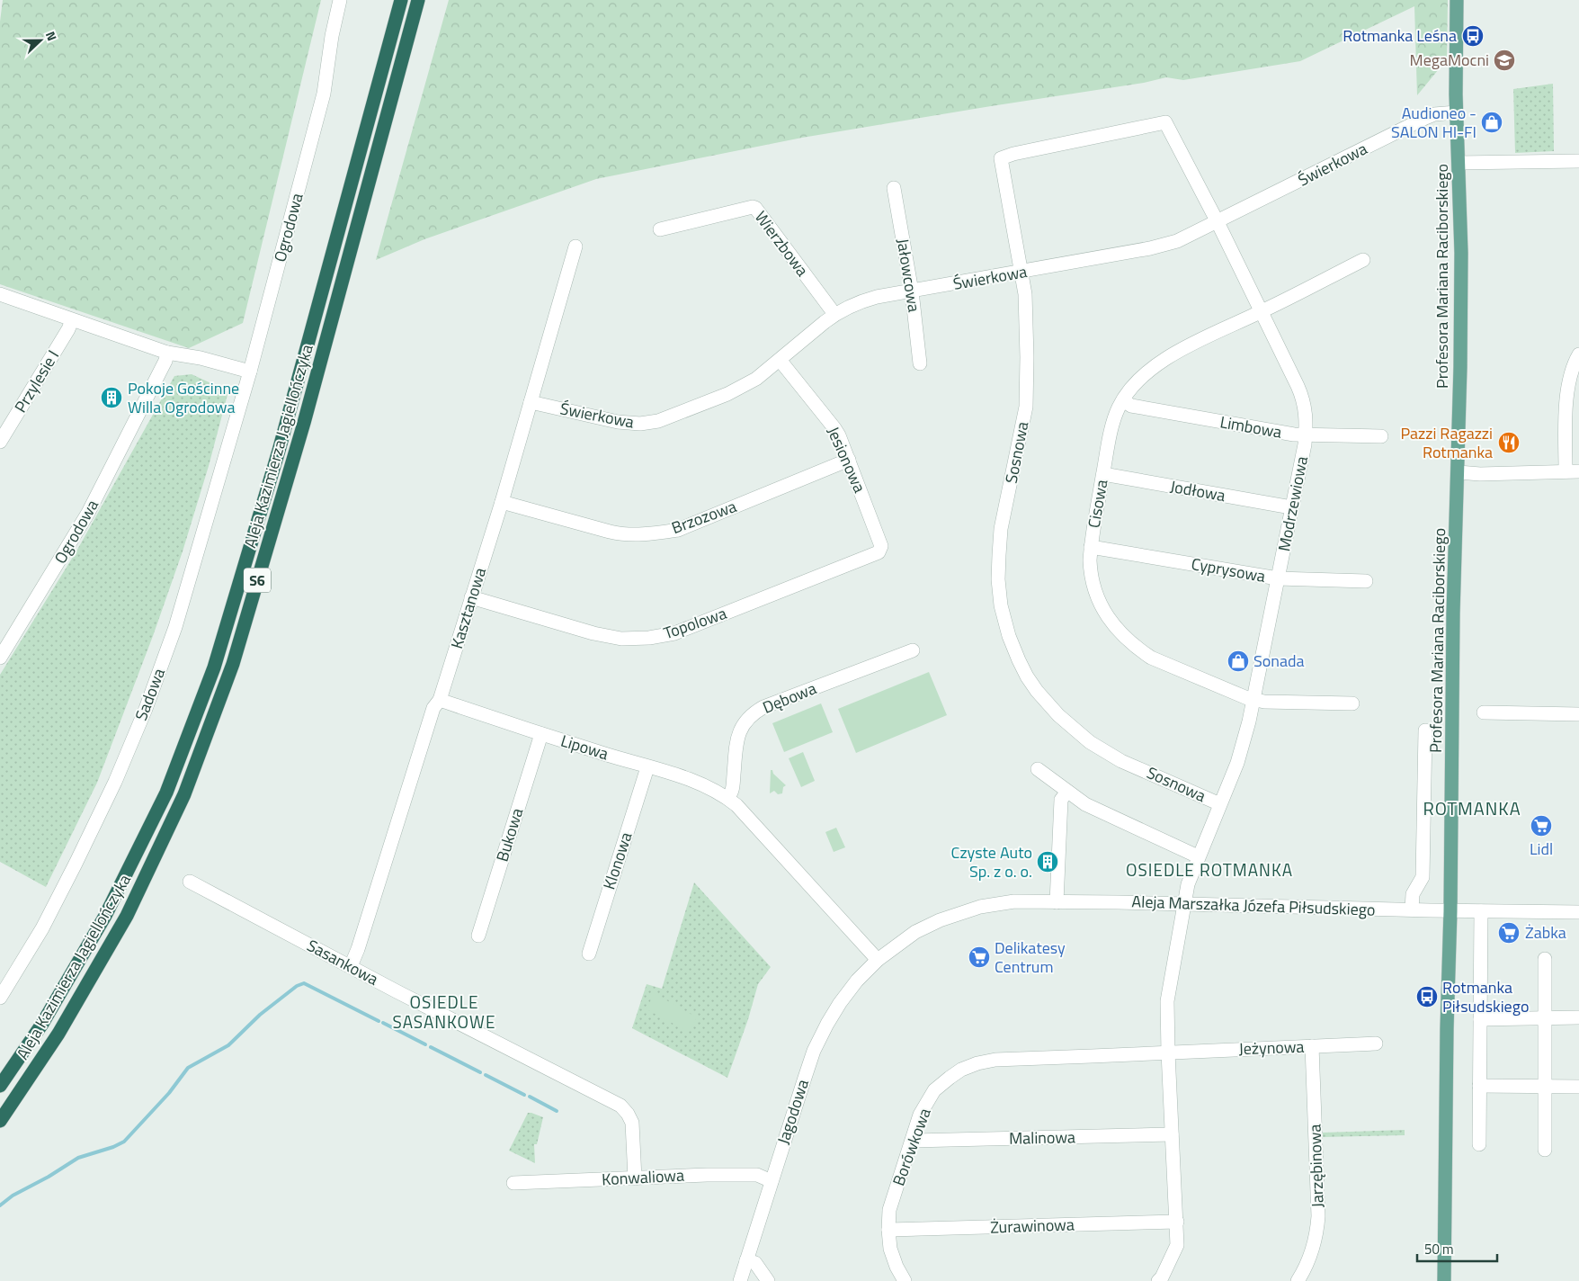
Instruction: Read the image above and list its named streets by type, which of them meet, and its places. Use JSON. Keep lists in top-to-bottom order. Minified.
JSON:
{"streets":{"highway":["Aleja Kazimierza Jagiellończyka","S6"],"main road":["Profesora Mariana Raciborskiego"],"street":["Świerkowa","Ogrodowa","Wierzbowa","Jałowcowa","Przylesie I","Limbowa","Sosnowa","Jesionowa","Jodłowa","Cisowa","Modrzewiowa","Brzozowa","Cyprysowa","Kasztanowa","Topolowa","Sadowa","Dębowa","Lipowa","Bukowa","Klonowa","Aleja Marszałka Józefa Piłsudskiego","Sasankowa","Jeżynowa","Jagodowa","Malinowa","Borówkowa","Jarzębinowa","Konwaliowa","Żurawinowa"]},"crossings":[["Świerkowa","Wierzbowa"],["Świerkowa","Jałowcowa"],["Świerkowa","Profesora Mariana Raciborskiego"],["Świerkowa","Sosnowa"],["Świerkowa","Jesionowa"],["Świerkowa","Modrzewiowa"],["Świerkowa","Kasztanowa"],["Ogrodowa","Sadowa"],["Profesora Mariana Raciborskiego","Aleja Marszałka Józefa Piłsudskiego"],["Limbowa","Cisowa"],["Limbowa","Modrzewiowa"],["Sosnowa","Modrzewiowa"],["Jesionowa","Brzozowa"],["Jesionowa","Topolowa"],["Jodłowa","Cisowa"],["Jodłowa","Modrzewiowa"],["Cisowa","Modrzewiowa"],["Cisowa","Cyprysowa"],["Modrzewiowa","Cyprysowa"],["Modrzewiowa","Aleja Marszałka Józefa Piłsudskiego"],["Brzozowa","Kasztanowa"],["Kasztanowa","Topolowa"],["Kasztanowa","Lipowa"],["Kasztanowa","Sasankowa"],["Dębowa","Lipowa"],["Lipowa","Bukowa"],["Lipowa","Klonowa"],["Aleja Marszałka Józefa Piłsudskiego","Jagodowa"],["Sasankowa","Konwaliowa"],["Jeżynowa","Borówkowa"],["Jeżynowa","Jarzębinowa"],["Jagodowa","Konwaliowa"],["Malinowa","Borówkowa"],["Borówkowa","Żurawinowa"]],"districts":["ROTMANKA","OSIEDLE ROTMANKA","OSIEDLE SASANKOWE"],"places":{"bus stop":["Rotmanka Leśna","Rotmanka Piłsudskiego"],"school or university":["MegaMocni"],"shop":["Audioneo - SALON HI-FI","Sonada"],"building":["Pokoje Gościnne Willa Ogrodowa","Czyste Auto Sp. z o. o."],"restaurant":["Pazzi Ragazzi Rotmanka"],"supermarket":["Lidl","Żabka","Delikatesy Centrum"]},"scale_bar":"50 m","north":"right"}
